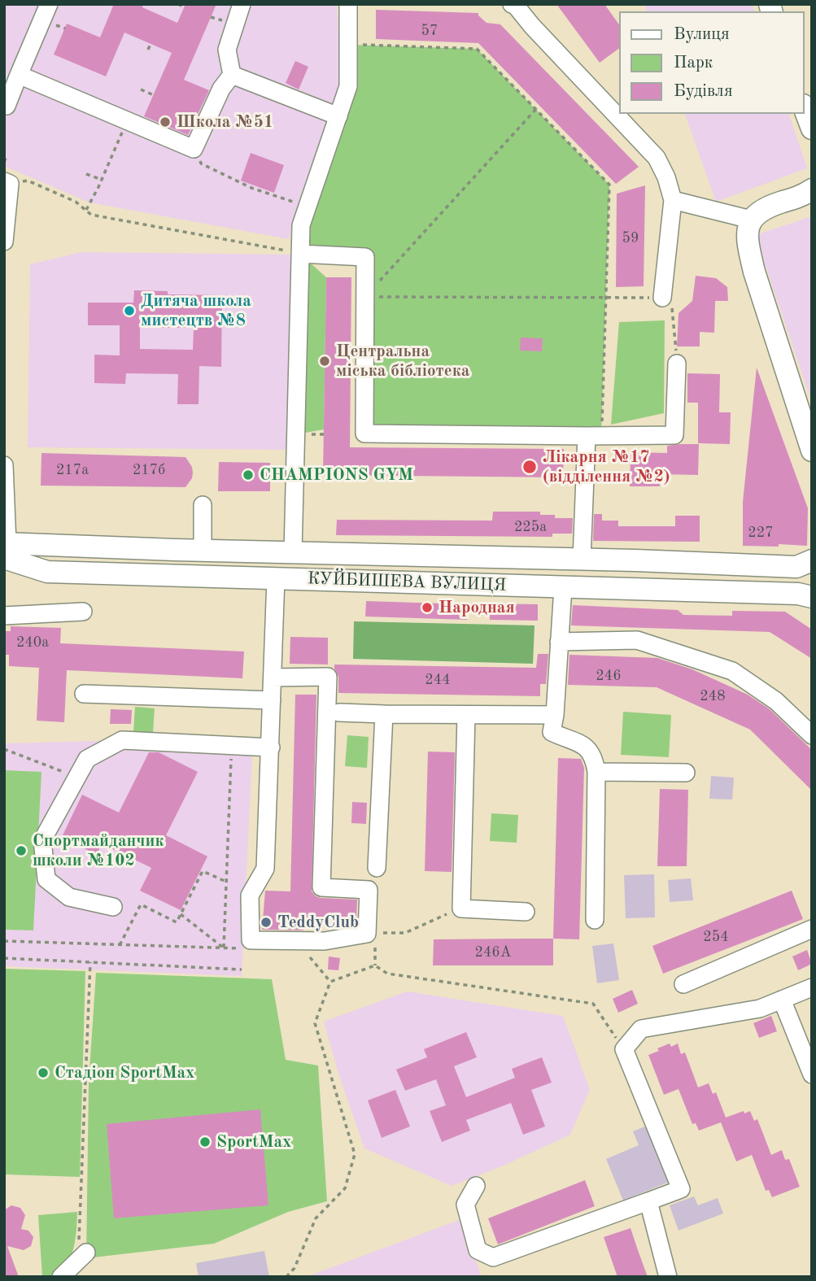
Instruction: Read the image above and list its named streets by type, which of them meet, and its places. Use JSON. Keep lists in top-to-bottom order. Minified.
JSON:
{"streets":{"main road":["КУЙБИШЕВА ВУЛИЦЯ"]},"places":["Школа №51","Дитяча школа мистецтв №8","Центральна міська бібліотека","Лікарня №17 (відділення №2)","CHAMPIONS GYM","Народная","Спортмайданчик школи №102","TeddyClub","Стадіон SportMax","SportMax"],"house_numbers":["57","59","217а","217б","225а","227","240а","246","244","248","254","246А"],"legend":["Вулиця","Парк","Будівля"]}
